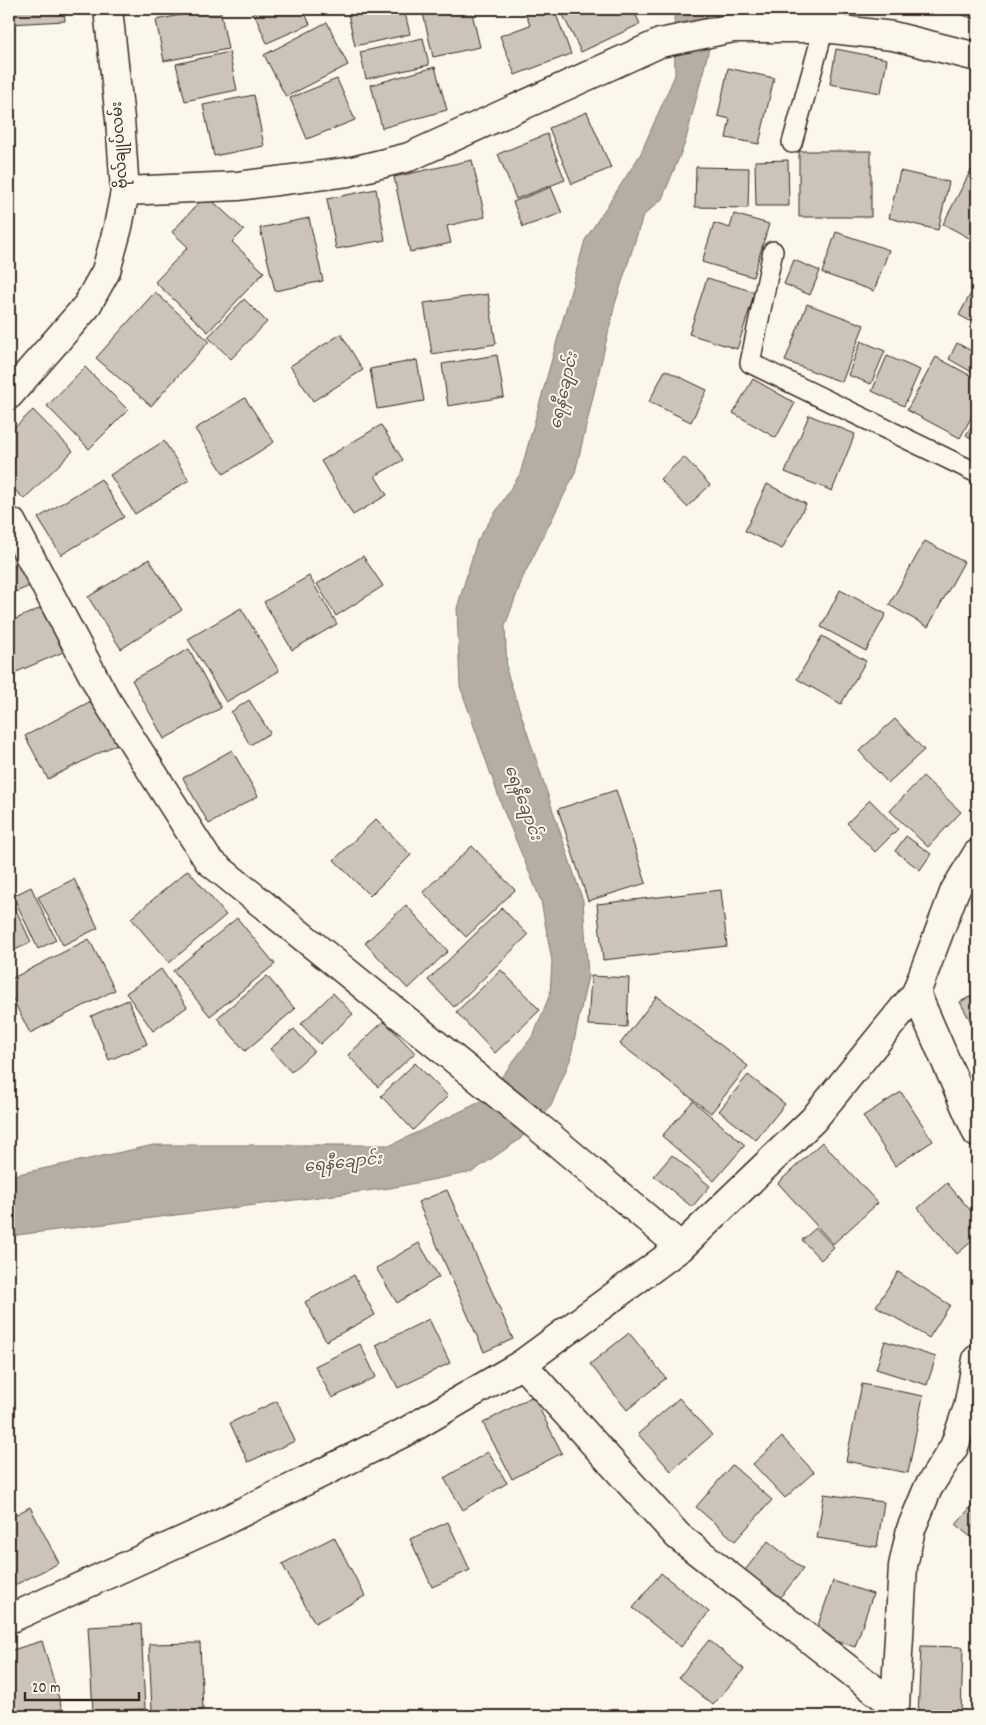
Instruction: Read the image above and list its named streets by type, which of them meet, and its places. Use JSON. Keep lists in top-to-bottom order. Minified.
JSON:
{"streets":{"street":["ဗိုလ်‌ချုပ်‌လမ်း"]},"water":["ရေနီချောင်း"],"scale_bar":"20 m"}
